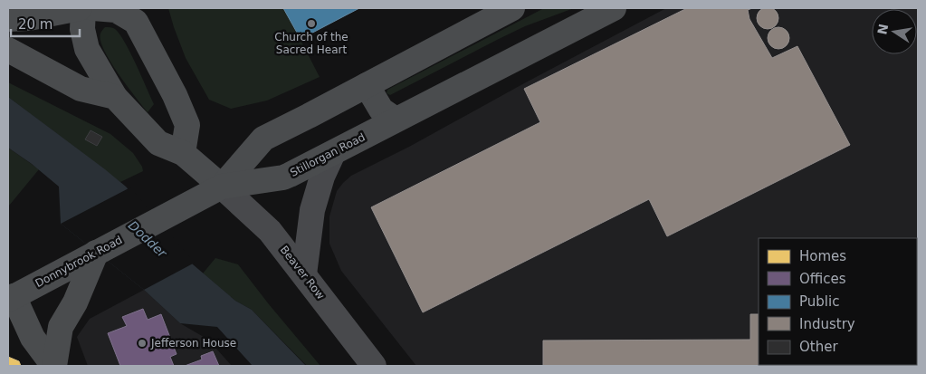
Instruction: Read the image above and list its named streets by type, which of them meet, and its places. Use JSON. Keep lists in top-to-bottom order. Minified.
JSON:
{"streets":{"main road":["Stillorgan Road","Donnybrook Road"],"street":["Beaver Row"]},"crossings":[["Stillorgan Road","Donnybrook Road"],["Stillorgan Road","Beaver Row"],["Donnybrook Road","Beaver Row"]],"water":["Dodder"],"places":["Church of the Sacred Heart","Jefferson House"],"legend":["Homes","Offices","Public","Industry","Other"],"scale_bar":"20 m","north":"left"}
